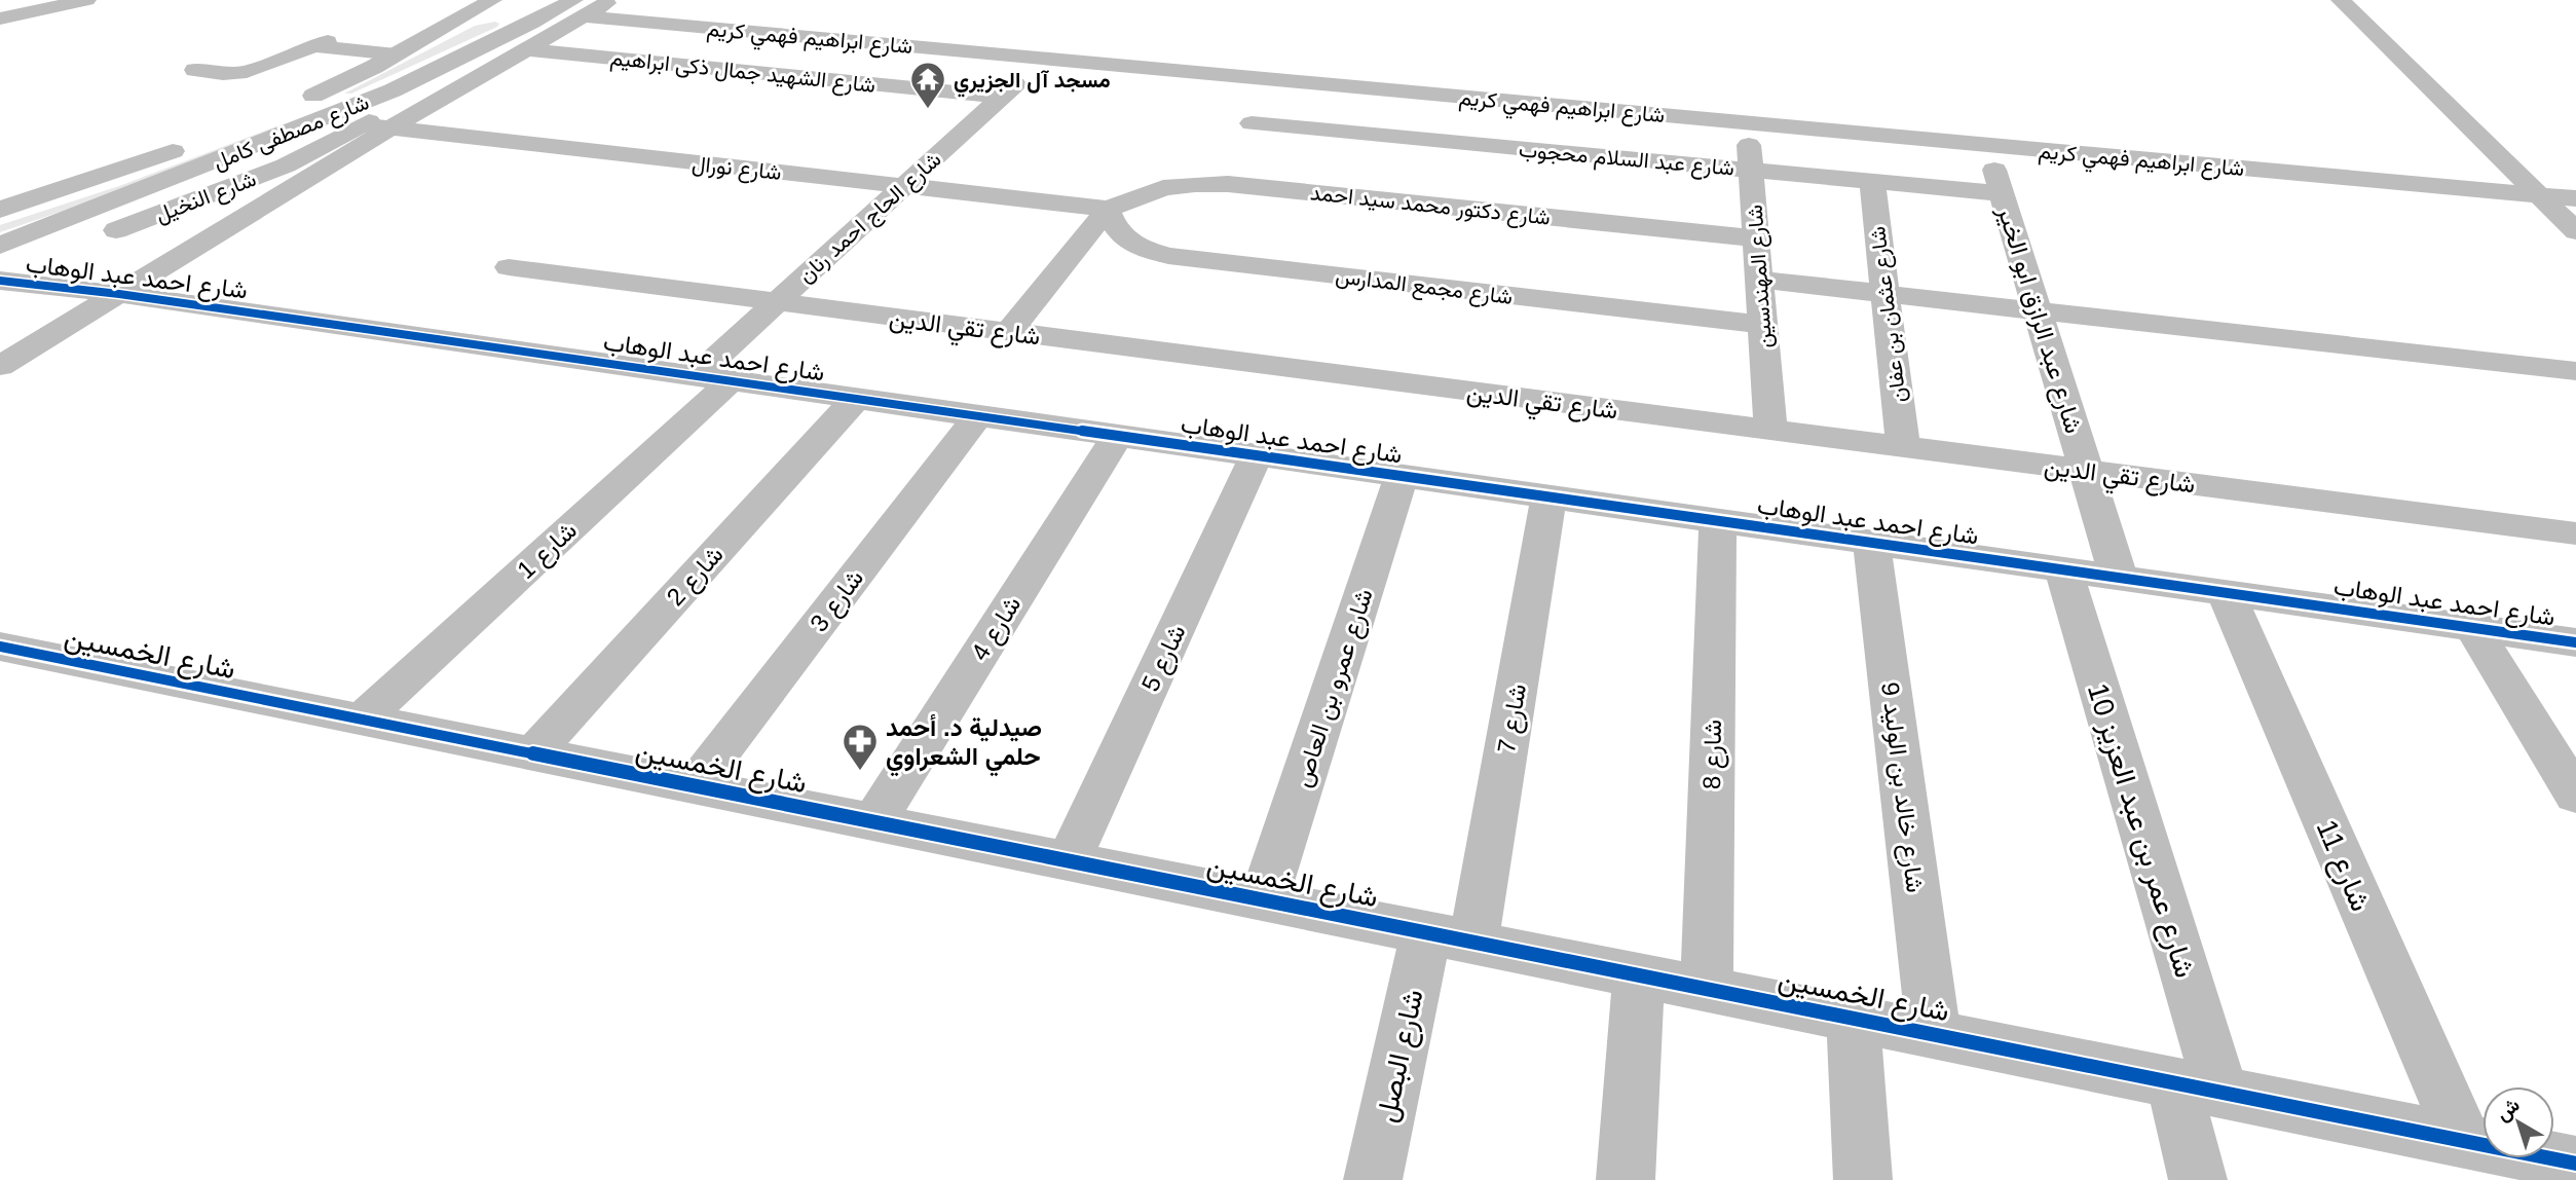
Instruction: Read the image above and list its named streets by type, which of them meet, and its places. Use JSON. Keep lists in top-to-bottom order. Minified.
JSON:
{"streets":{"street":["شارع ابراهيم فهمي كريم","شارع الشهيد جمال ذكى ابراهيم","شارع مصطفى كامل","شارع عبد السلام محجوب","شارع نورال","شارع النخيل","شارع دكتور محمد سيد احمد","شارع الحاج احمد رنان","شارع احمد عبد الوهاب","شارع المهندسين","شارع مجمع المدارس","شارع عثمان بن عفان","شارع عبد الرازق ابو الخير","شارع تقي الدين","شارع 1","شارع 2","شارع 3","شارع 4","شارع الخمسين","شارع 5","شارع عمرو بن العاص","شارع 7","شارع 8","شارع خالد بن الوليد 9","شارع عمر بن عبد العزيز 10","شارع 11","شارع البصل"]},"crossings":[["شارع ابراهيم فهمي كريم","شارع مصطفى كامل"],["شارع ابراهيم فهمي كريم","شارع الحاج احمد رنان"],["شارع ابراهيم فهمي كريم","شارع المهندسين"],["شارع ابراهيم فهمي كريم","شارع عبد الرازق ابو الخير"],["شارع الشهيد جمال ذكى ابراهيم","شارع الحاج احمد رنان"],["شارع مصطفى كامل","شارع النخيل"],["شارع عبد السلام محجوب","شارع المهندسين"],["شارع عبد السلام محجوب","شارع عثمان بن عفان"],["شارع عبد السلام محجوب","شارع عبد الرازق ابو الخير"],["شارع نورال","شارع النخيل"],["شارع نورال","شارع دكتور محمد سيد احمد"],["شارع نورال","شارع الحاج احمد رنان"],["شارع نورال","شارع مجمع المدارس"],["شارع دكتور محمد سيد احمد","شارع المهندسين"],["شارع دكتور محمد سيد احمد","شارع مجمع المدارس"],["شارع الحاج احمد رنان","شارع احمد عبد الوهاب"],["شارع الحاج احمد رنان","شارع تقي الدين"],["شارع الحاج احمد رنان","شارع 1"],["شارع احمد عبد الوهاب","شارع عبد الرازق ابو الخير"],["شارع احمد عبد الوهاب","شارع 1"],["شارع احمد عبد الوهاب","شارع 2"],["شارع احمد عبد الوهاب","شارع 3"],["شارع احمد عبد الوهاب","شارع 4"],["شارع احمد عبد الوهاب","شارع 5"],["شارع احمد عبد الوهاب","شارع عمرو بن العاص"],["شارع احمد عبد الوهاب","شارع 7"],["شارع احمد عبد الوهاب","شارع 8"],["شارع احمد عبد الوهاب","شارع خالد بن الوليد 9"],["شارع احمد عبد الوهاب","شارع عمر بن عبد العزيز 10"],["شارع احمد عبد الوهاب","شارع 11"],["شارع المهندسين","شارع مجمع المدارس"],["شارع المهندسين","شارع تقي الدين"],["شارع عثمان بن عفان","شارع تقي الدين"],["شارع عبد الرازق ابو الخير","شارع تقي الدين"],["شارع 1","شارع الخمسين"],["شارع 2","شارع الخمسين"],["شارع 3","شارع الخمسين"],["شارع 4","شارع الخمسين"],["شارع الخمسين","شارع 5"],["شارع الخمسين","شارع عمرو بن العاص"],["شارع الخمسين","شارع 7"],["شارع الخمسين","شارع 8"],["شارع الخمسين","شارع خالد بن الوليد 9"],["شارع الخمسين","شارع عمر بن عبد العزيز 10"],["شارع الخمسين","شارع البصل"],["شارع 7","شارع البصل"]],"places":{"temple":["مسجد آل الجزيري"],"pharmacy":["صيدلية د. أحمد حلمي الشعراوي"]},"north":"top left"}
